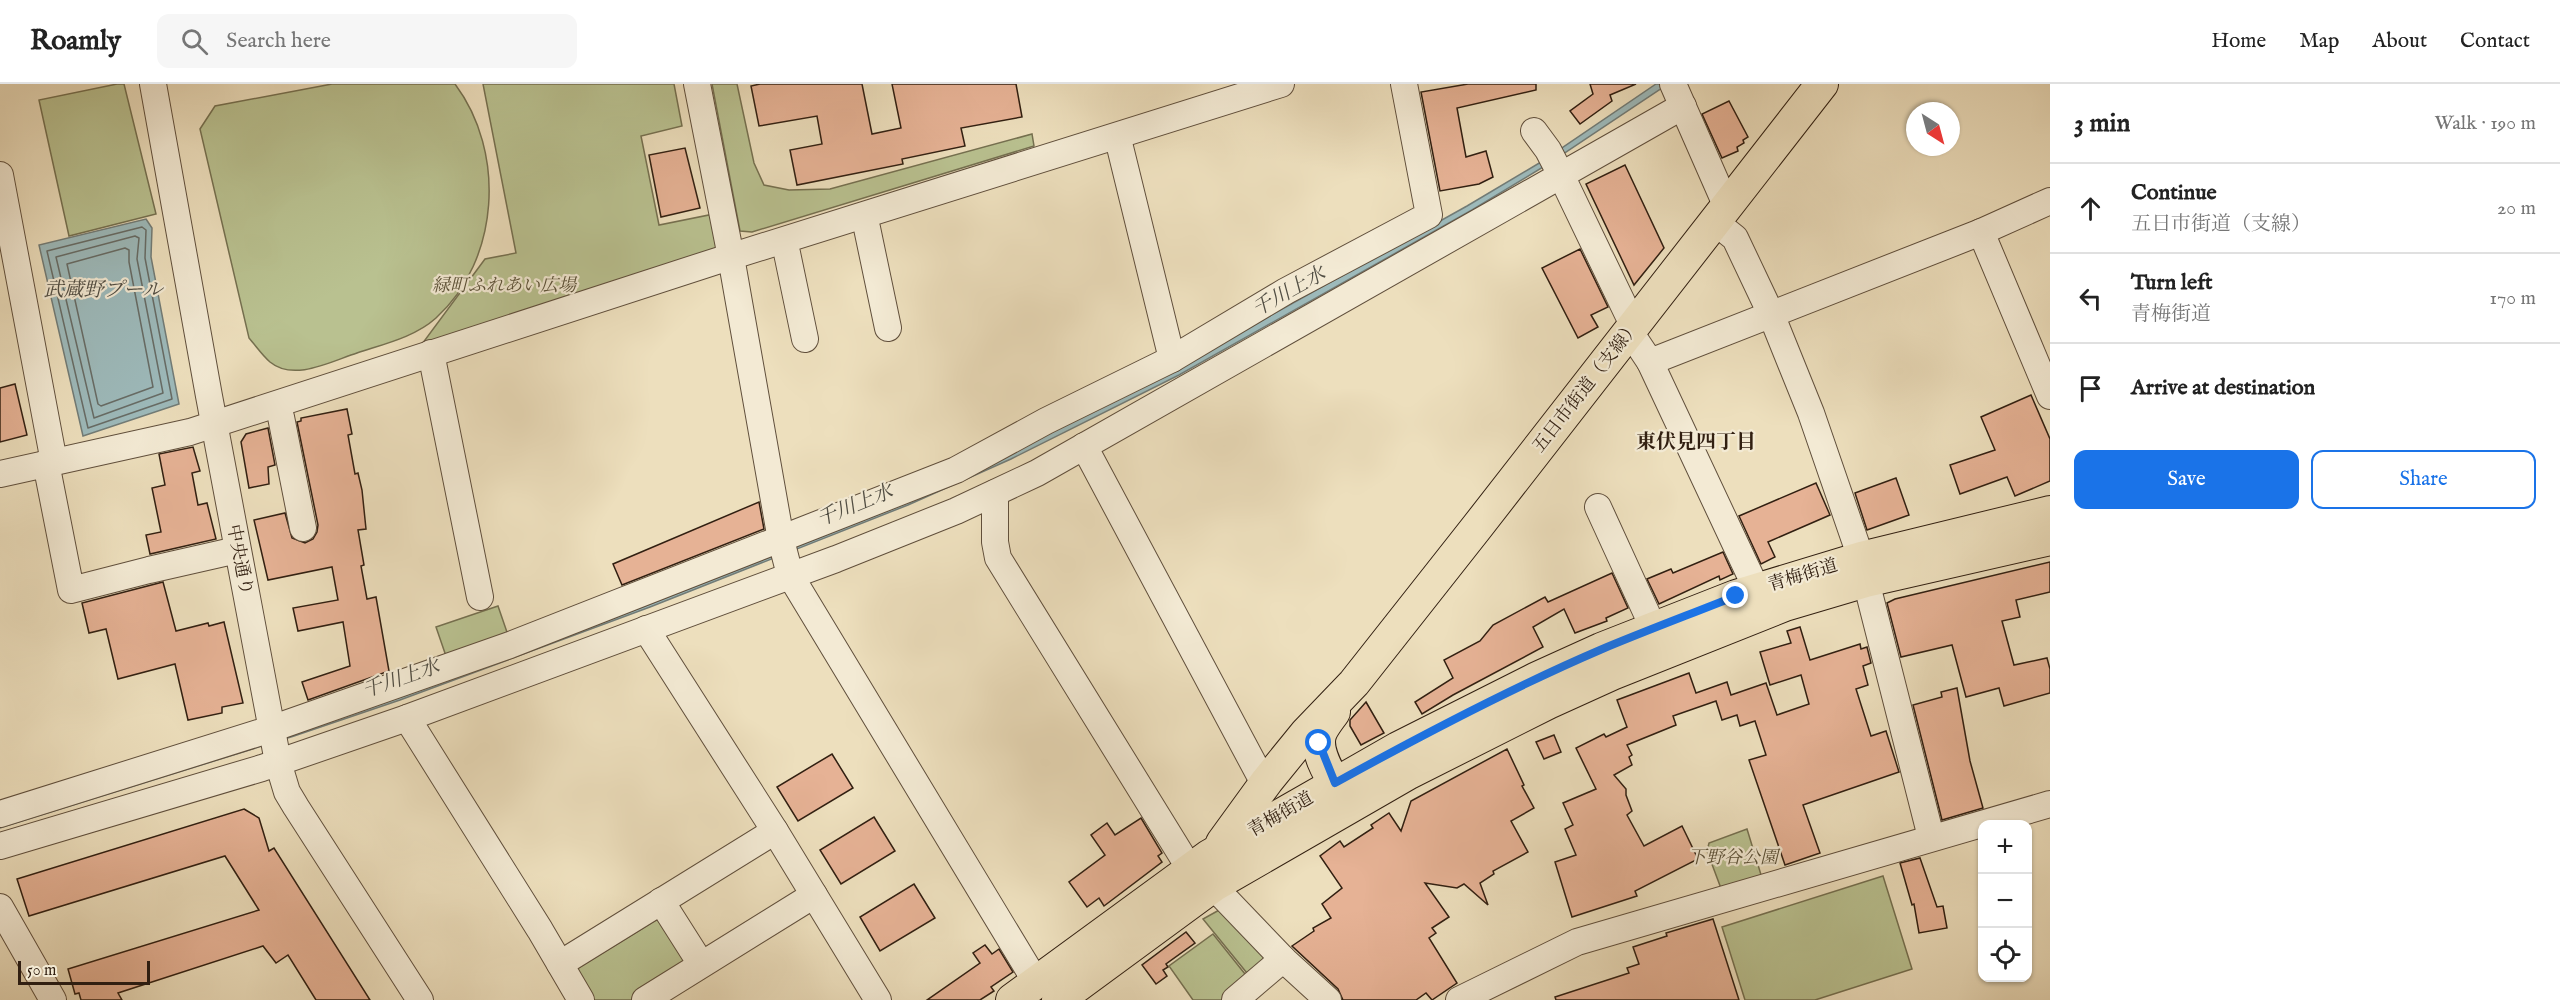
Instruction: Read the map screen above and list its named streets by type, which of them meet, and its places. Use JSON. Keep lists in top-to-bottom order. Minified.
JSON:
{"streets":{"main road":["五日市街道（支線）","青梅街道"],"street":["中央通り"]},"crossings":[["五日市街道（支線）","青梅街道"]],"districts":["東伏見四丁目"],"water":["武蔵野プール","千川上水"],"parks":["緑町ふれあい広場","下野谷公園"],"scale_bar":"50 m","north":"bottom right","page":{"header":"Roamly","search":"Search here","nav":["Home","Map","About","Contact"],"heading":["3 min","Walk · 190 m"],"list":[["Continue","五日市街道（支線）","20 m"],["Turn left","青梅街道","170 m"],"Arrive at destination"],"buttons":["Save","Share"],"map_buttons":["+","−"],"scale":"50 m"}}
